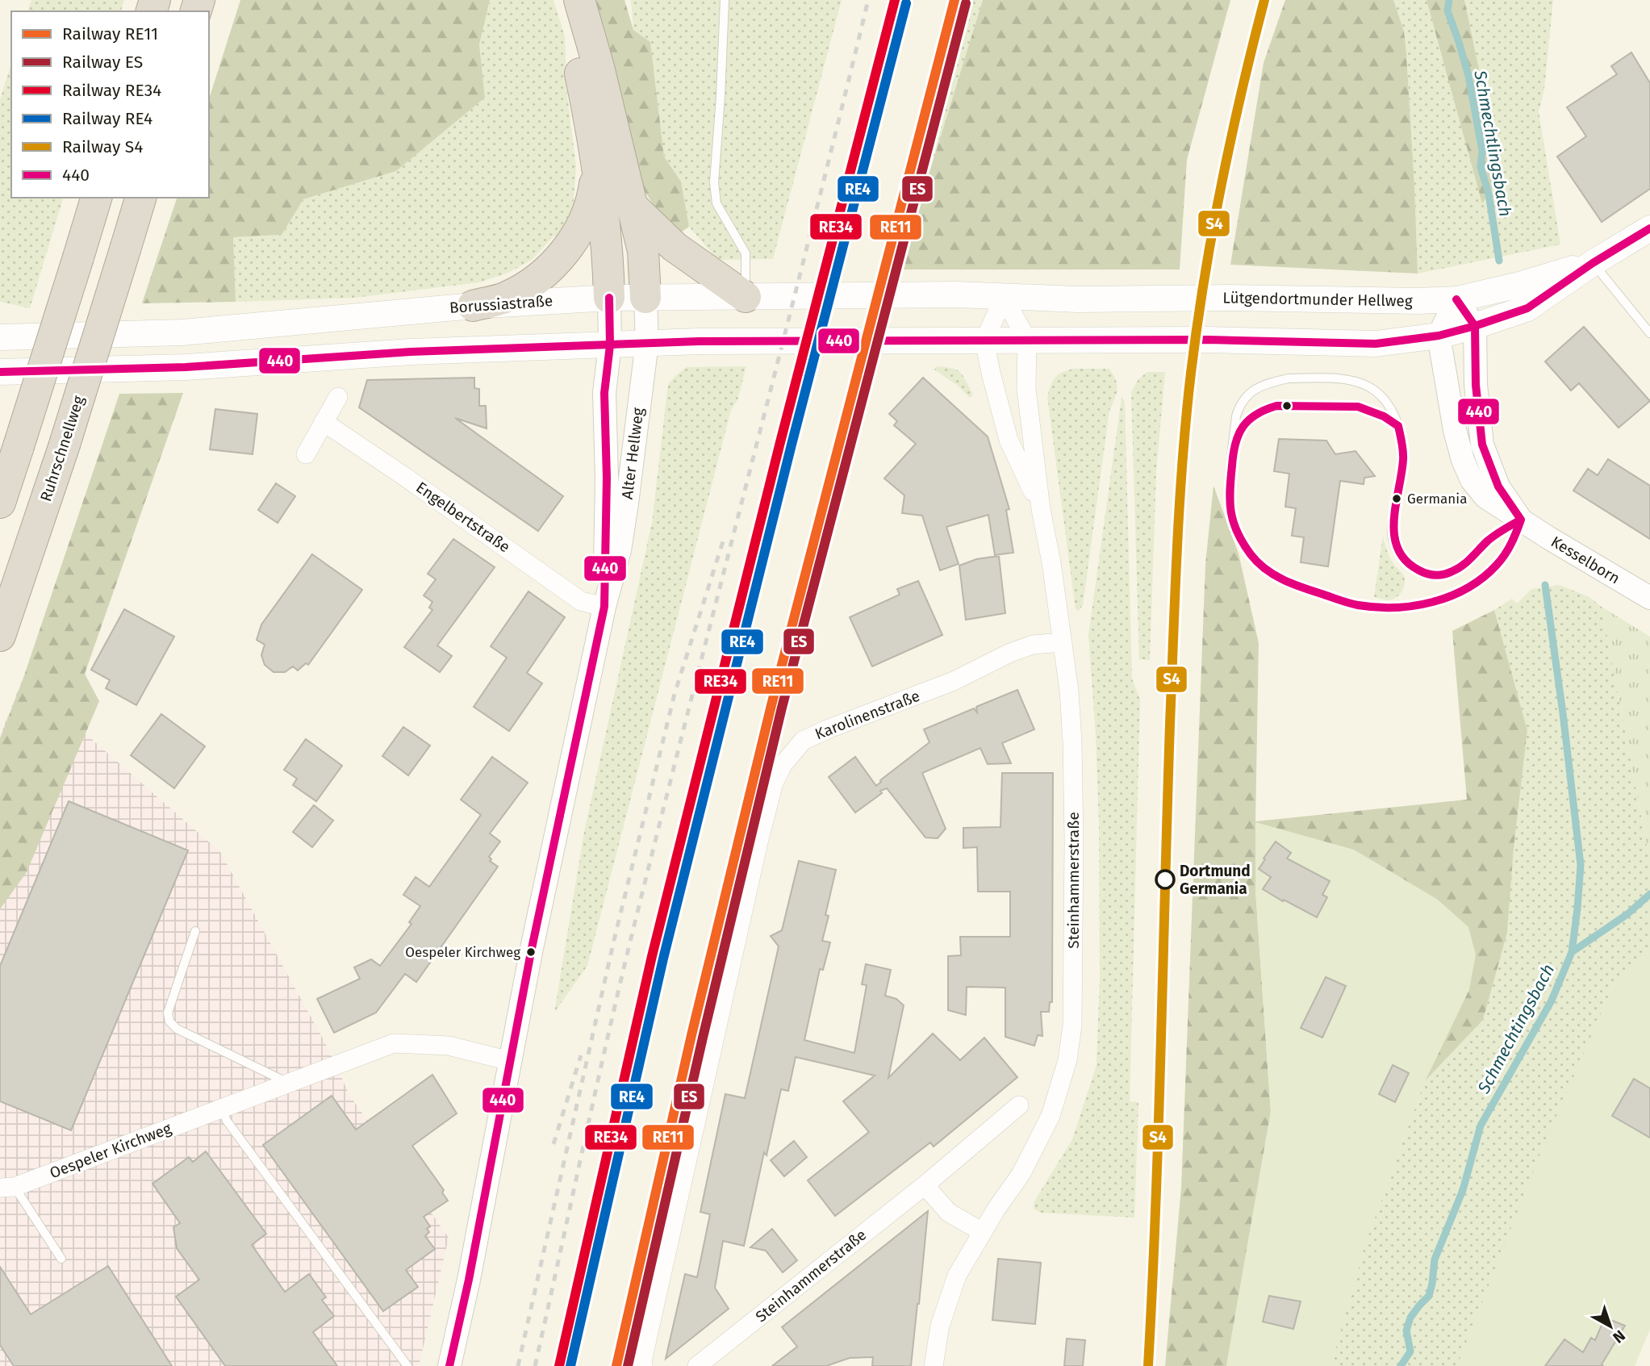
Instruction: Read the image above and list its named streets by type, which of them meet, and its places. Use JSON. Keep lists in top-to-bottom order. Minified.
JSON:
{"streets":{"highway":["Ruhrschnellweg"],"main road":["Lütgendortmunder Hellweg","Borussiastraße"],"street":["Alter Hellweg","Engelbertstraße","Kesselborn","Karolinenstraße","Steinhammerstraße","Oespeler Kirchweg"]},"crossings":[["Lütgendortmunder Hellweg","Borussiastraße"],["Lütgendortmunder Hellweg","Kesselborn"],["Lütgendortmunder Hellweg","Steinhammerstraße"],["Borussiastraße","Alter Hellweg"],["Alter Hellweg","Engelbertstraße"],["Alter Hellweg","Oespeler Kirchweg"],["Karolinenstraße","Steinhammerstraße"]],"water":["Schmechtlingsbach","Schmechtingsbach"],"places":["Germania","Dortmund Germania","Oespeler Kirchweg"],"lines":["rail line RE11","rail line RE34","rail line S4","rail line ES","rail line RE4","transit line 440"],"legend":["Railway RE11","Railway ES","Railway RE34","Railway RE4","Railway S4","440"],"north":"bottom right"}
